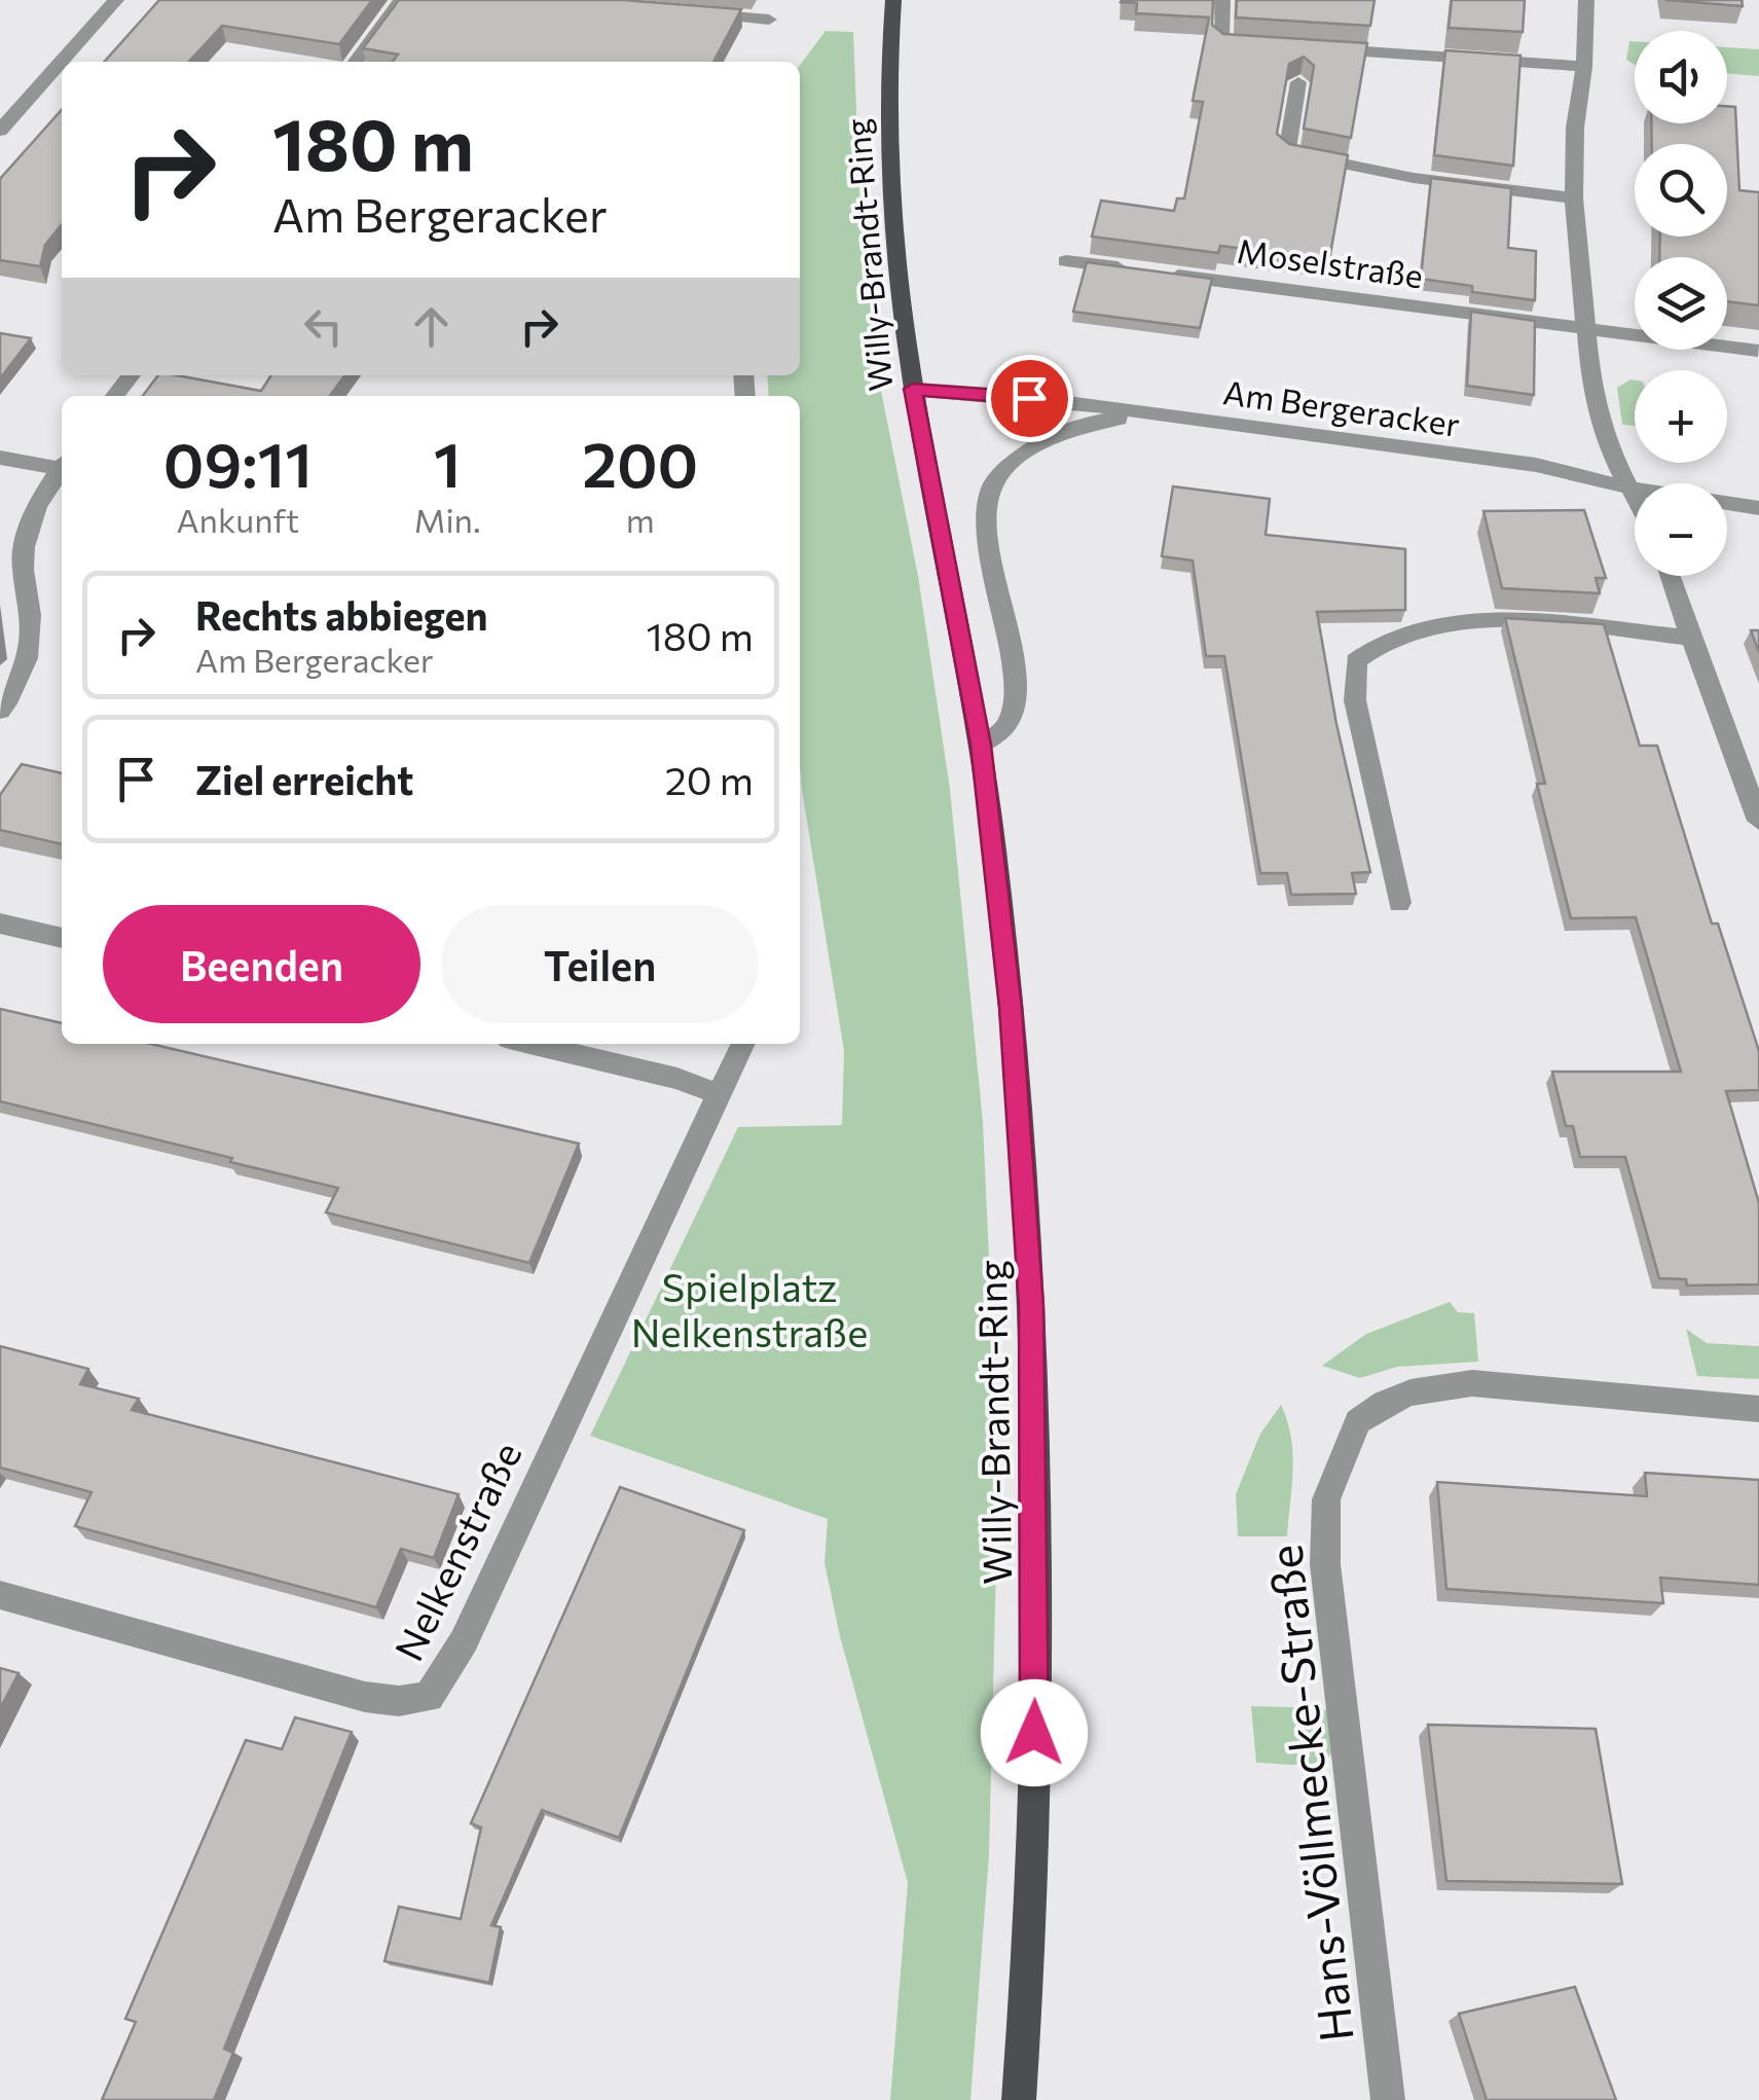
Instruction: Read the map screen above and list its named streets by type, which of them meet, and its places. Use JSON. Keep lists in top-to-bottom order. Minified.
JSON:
{"streets":{"main road":["Willy-Brandt-Ring"],"street":["Moselstraße","Am Bergeracker","Nelkenstraße","Hans-Völlmecke-Straße"]},"crossings":[["Willy-Brandt-Ring","Am Bergeracker"]],"parks":["Spielplatz Nelkenstraße"],"page":{"map_buttons":["+","−"],"turn":["180 m","Am Bergeracker"],"eta":["09:11","Ankunft","1","Min.","200","m"],"list":[{"name":"Rechts abbiegen","note":"Am Bergeracker","value":"180 m"},{"name":"Ziel erreicht","value":"20 m"}],"buttons":["Beenden","Teilen"]}}
